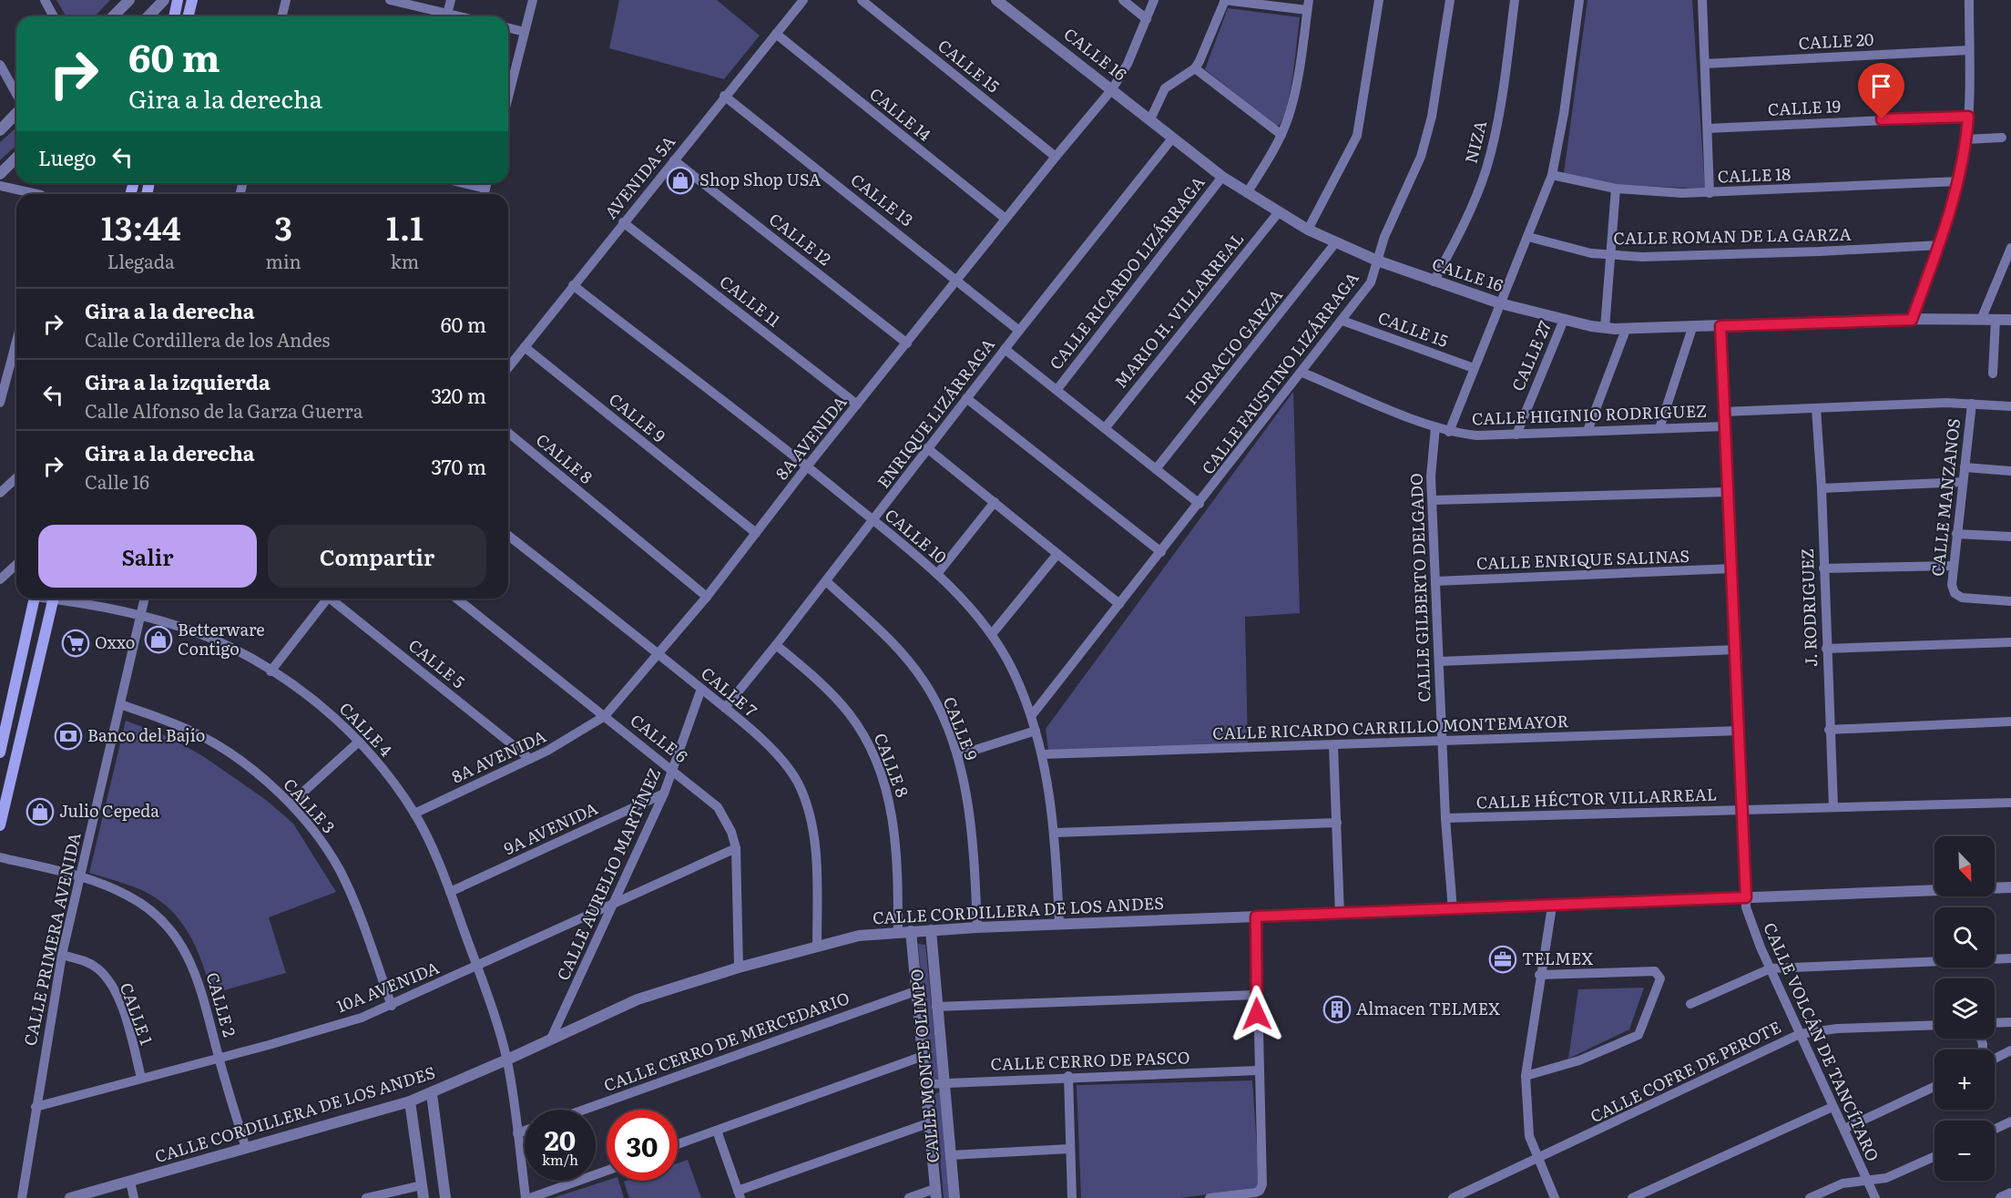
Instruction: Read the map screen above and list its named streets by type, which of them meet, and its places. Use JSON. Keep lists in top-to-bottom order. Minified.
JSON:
{"streets":{"street":["CALLE 20","CALLE 16","CALLE 15","CALLE 19","CALLE 14","NIZA","CALLE 18","AVENIDA 5A","CALLE 13","CALLE ROMAN DE LA GARZA","CALLE 12","CALLE RICARDO LIZÁRRAGA","CALLE 11","MARIO H. VILLARREAL","HORACIO GARZA","CALLE 27","CALLE FAUSTINO LIZÁRRAGA","ENRIQUE LIZÁRRAGA","CALLE HIGINIO RODRIGUEZ","CALLE 9","8A AVENIDA","CALLE 8","CALLE MANZANOS","CALLE 10","CALLE ENRIQUE SALINAS","CALLE GILBERTO DELGADO","J. RODRIGUEZ","CALLE 5","CALLE 7","CALLE RICARDO CARRILLO MONTEMAYOR","CALLE 4","CALLE 6","CALLE HÉCTOR VILLARREAL","CALLE 3","9A AVENIDA","CALLE AURELIO MARTÍNEZ","CALLE CORDILLERA DE LOS ANDES","CALLE PRIMERA AVENIDA","10A AVENIDA","CALLE 2","CALLE 1","CALLE CERRO DE MERCEDARIO","CALLE VOLCÁN DE TANCÍTARO","CALLE CERRO DE PASCO","CALLE MONTE OLIMPO","CALLE COFRE DE PEROTE"]},"crossings":[["CALLE 16","NIZA"],["CALLE 16","CALLE RICARDO LIZÁRRAGA"],["CALLE 16","MARIO H. VILLARREAL"],["CALLE 16","HORACIO GARZA"],["CALLE 16","CALLE 27"],["CALLE 16","CALLE FAUSTINO LIZÁRRAGA"],["CALLE 16","ENRIQUE LIZÁRRAGA"],["CALLE 16","8A AVENIDA"],["CALLE 16","CALLE VOLCÁN DE TANCÍTARO"],["CALLE 15","CALLE FAUSTINO LIZÁRRAGA"],["CALLE 15","8A AVENIDA"],["CALLE 14","AVENIDA 5A"],["CALLE 14","8A AVENIDA"],["AVENIDA 5A","CALLE 13"],["AVENIDA 5A","CALLE 12"],["AVENIDA 5A","CALLE 11"],["AVENIDA 5A","CALLE 9"],["AVENIDA 5A","CALLE 10"],["CALLE 13","ENRIQUE LIZÁRRAGA"],["CALLE 13","8A AVENIDA"],["CALLE 12","8A AVENIDA"],["CALLE 11","8A AVENIDA"],["CALLE 27","CALLE HIGINIO RODRIGUEZ"],["CALLE FAUSTINO LIZÁRRAGA","CALLE HIGINIO RODRIGUEZ"],["CALLE FAUSTINO LIZÁRRAGA","CALLE 10"],["ENRIQUE LIZÁRRAGA","CALLE 9"],["ENRIQUE LIZÁRRAGA","CALLE 8"],["ENRIQUE LIZÁRRAGA","CALLE 10"],["ENRIQUE LIZÁRRAGA","CALLE 7"],["CALLE HIGINIO RODRIGUEZ","CALLE MANZANOS"],["CALLE HIGINIO RODRIGUEZ","CALLE GILBERTO DELGADO"],["CALLE HIGINIO RODRIGUEZ","J. RODRIGUEZ"],["CALLE HIGINIO RODRIGUEZ","CALLE VOLCÁN DE TANCÍTARO"],["CALLE 9","8A AVENIDA"],["CALLE 9","CALLE CORDILLERA DE LOS ANDES"],["8A AVENIDA","CALLE 8"],["8A AVENIDA","CALLE 10"],["8A AVENIDA","CALLE 5"],["8A AVENIDA","CALLE 7"],["8A AVENIDA","CALLE 4"],["8A AVENIDA","CALLE 6"],["CALLE 8","CALLE CORDILLERA DE LOS ANDES"],["CALLE 10","CALLE RICARDO CARRILLO MONTEMAYOR"],["CALLE 10","CALLE CORDILLERA DE LOS ANDES"],["CALLE ENRIQUE SALINAS","CALLE GILBERTO DELGADO"],["CALLE ENRIQUE SALINAS","CALLE VOLCÁN DE TANCÍTARO"],["CALLE GILBERTO DELGADO","CALLE RICARDO CARRILLO MONTEMAYOR"],["CALLE GILBERTO DELGADO","CALLE HÉCTOR VILLARREAL"],["CALLE GILBERTO DELGADO","CALLE CORDILLERA DE LOS ANDES"],["J. RODRIGUEZ","CALLE HÉCTOR VILLARREAL"],["CALLE 7","CALLE AURELIO MARTÍNEZ"],["CALLE 7","CALLE CORDILLERA DE LOS ANDES"],["CALLE RICARDO CARRILLO MONTEMAYOR","CALLE VOLCÁN DE TANCÍTARO"],["CALLE 4","9A AVENIDA"],["CALLE 4","CALLE CORDILLERA DE LOS ANDES"],["CALLE 4","CALLE PRIMERA AVENIDA"],["CALLE 4","10A AVENIDA"],["CALLE 6","CALLE AURELIO MARTÍNEZ"],["CALLE 6","CALLE CORDILLERA DE LOS ANDES"],["CALLE 6","10A AVENIDA"],["CALLE HÉCTOR VILLARREAL","CALLE VOLCÁN DE TANCÍTARO"],["CALLE 3","CALLE PRIMERA AVENIDA"],["CALLE 3","10A AVENIDA"],["9A AVENIDA","CALLE AURELIO MARTÍNEZ"],["CALLE AURELIO MARTÍNEZ","CALLE CORDILLERA DE LOS ANDES"],["CALLE AURELIO MARTÍNEZ","10A AVENIDA"],["CALLE CORDILLERA DE LOS ANDES","CALLE 2"],["CALLE CORDILLERA DE LOS ANDES","CALLE VOLCÁN DE TANCÍTARO"],["CALLE CORDILLERA DE LOS ANDES","CALLE MONTE OLIMPO"],["CALLE PRIMERA AVENIDA","10A AVENIDA"],["CALLE PRIMERA AVENIDA","CALLE 2"],["CALLE PRIMERA AVENIDA","CALLE 1"],["10A AVENIDA","CALLE 2"],["10A AVENIDA","CALLE 1"],["CALLE CERRO DE MERCEDARIO","CALLE MONTE OLIMPO"],["CALLE VOLCÁN DE TANCÍTARO","CALLE COFRE DE PEROTE"],["CALLE CERRO DE PASCO","CALLE MONTE OLIMPO"]],"places":{"shop":["Shop Shop USA","Betterware Contigo","Julio Cepeda"],"supermarket":["Oxxo"],"bank":["Banco del Bajío"],"office":["TELMEX"],"building":["Almacen TELMEX"]},"north":"bottom right","page":{"turn":["60 m","Gira a la derecha"],"then":"Luego","eta":["13:44","Llegada","3","min","1.1","km"],"list":[{"name":"Gira a la derecha","note":"Calle Cordillera de los Andes","value":"60 m"},{"name":"Gira a la izquierda","note":"Calle Alfonso de la Garza Guerra","value":"320 m"},{"name":"Gira a la derecha","note":"Calle 16","value":"370 m"}],"buttons":["Salir","Compartir"],"map_buttons":["+","−"],"speed":"20 km/h","limit":"30"}}
